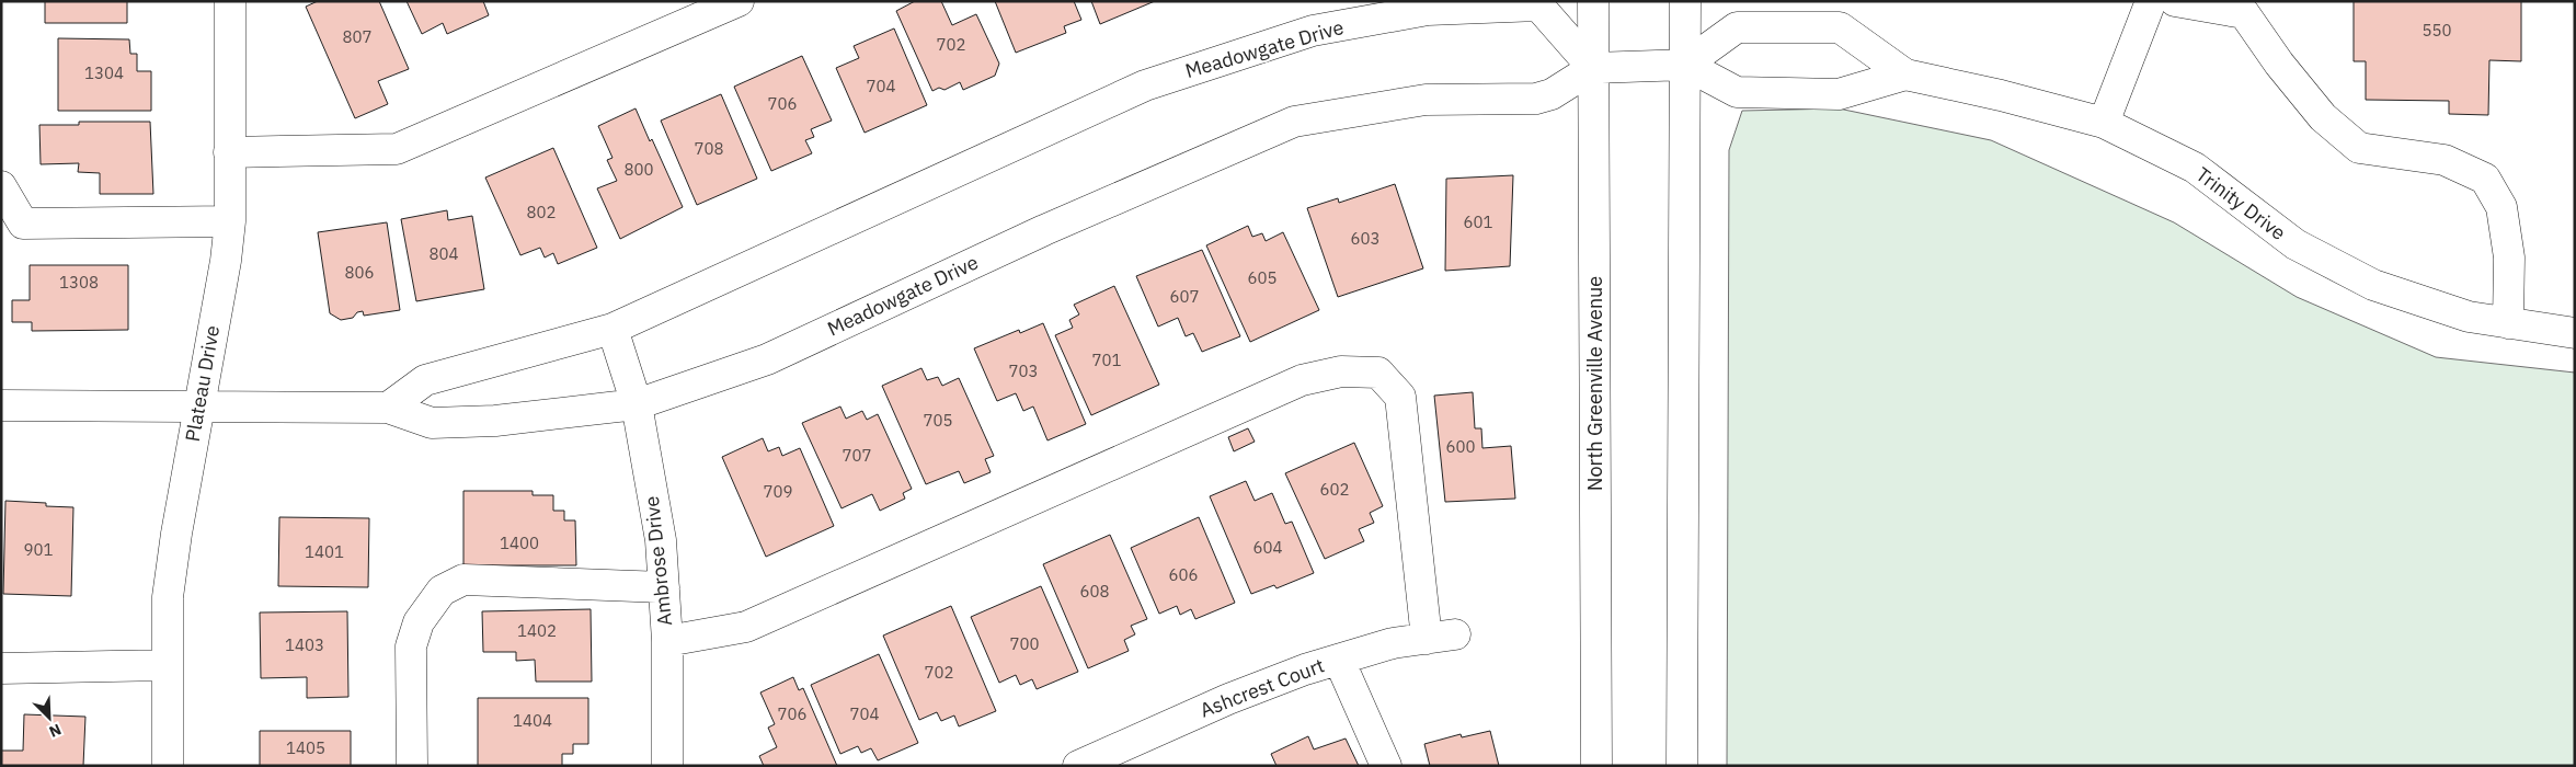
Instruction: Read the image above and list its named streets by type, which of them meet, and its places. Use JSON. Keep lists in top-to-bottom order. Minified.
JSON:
{"streets":{"street":["Meadowgate Drive","Trinity Drive","Plateau Drive","North Greenville Avenue","Ambrose Drive","Ashcrest Court"]},"crossings":[["Meadowgate Drive","Plateau Drive"],["Meadowgate Drive","North Greenville Avenue"],["Meadowgate Drive","Ambrose Drive"],["Ambrose Drive","Ashcrest Court"]],"house_numbers":["550","807","702","1304","704","706","708","800","802","601","603","804","806","605","1308","607","701","703","705","600","707","602","709","1400","604","901","1401","606","608","1402","700","1403","702","706","704","1404","1405"],"north":"bottom right"}
